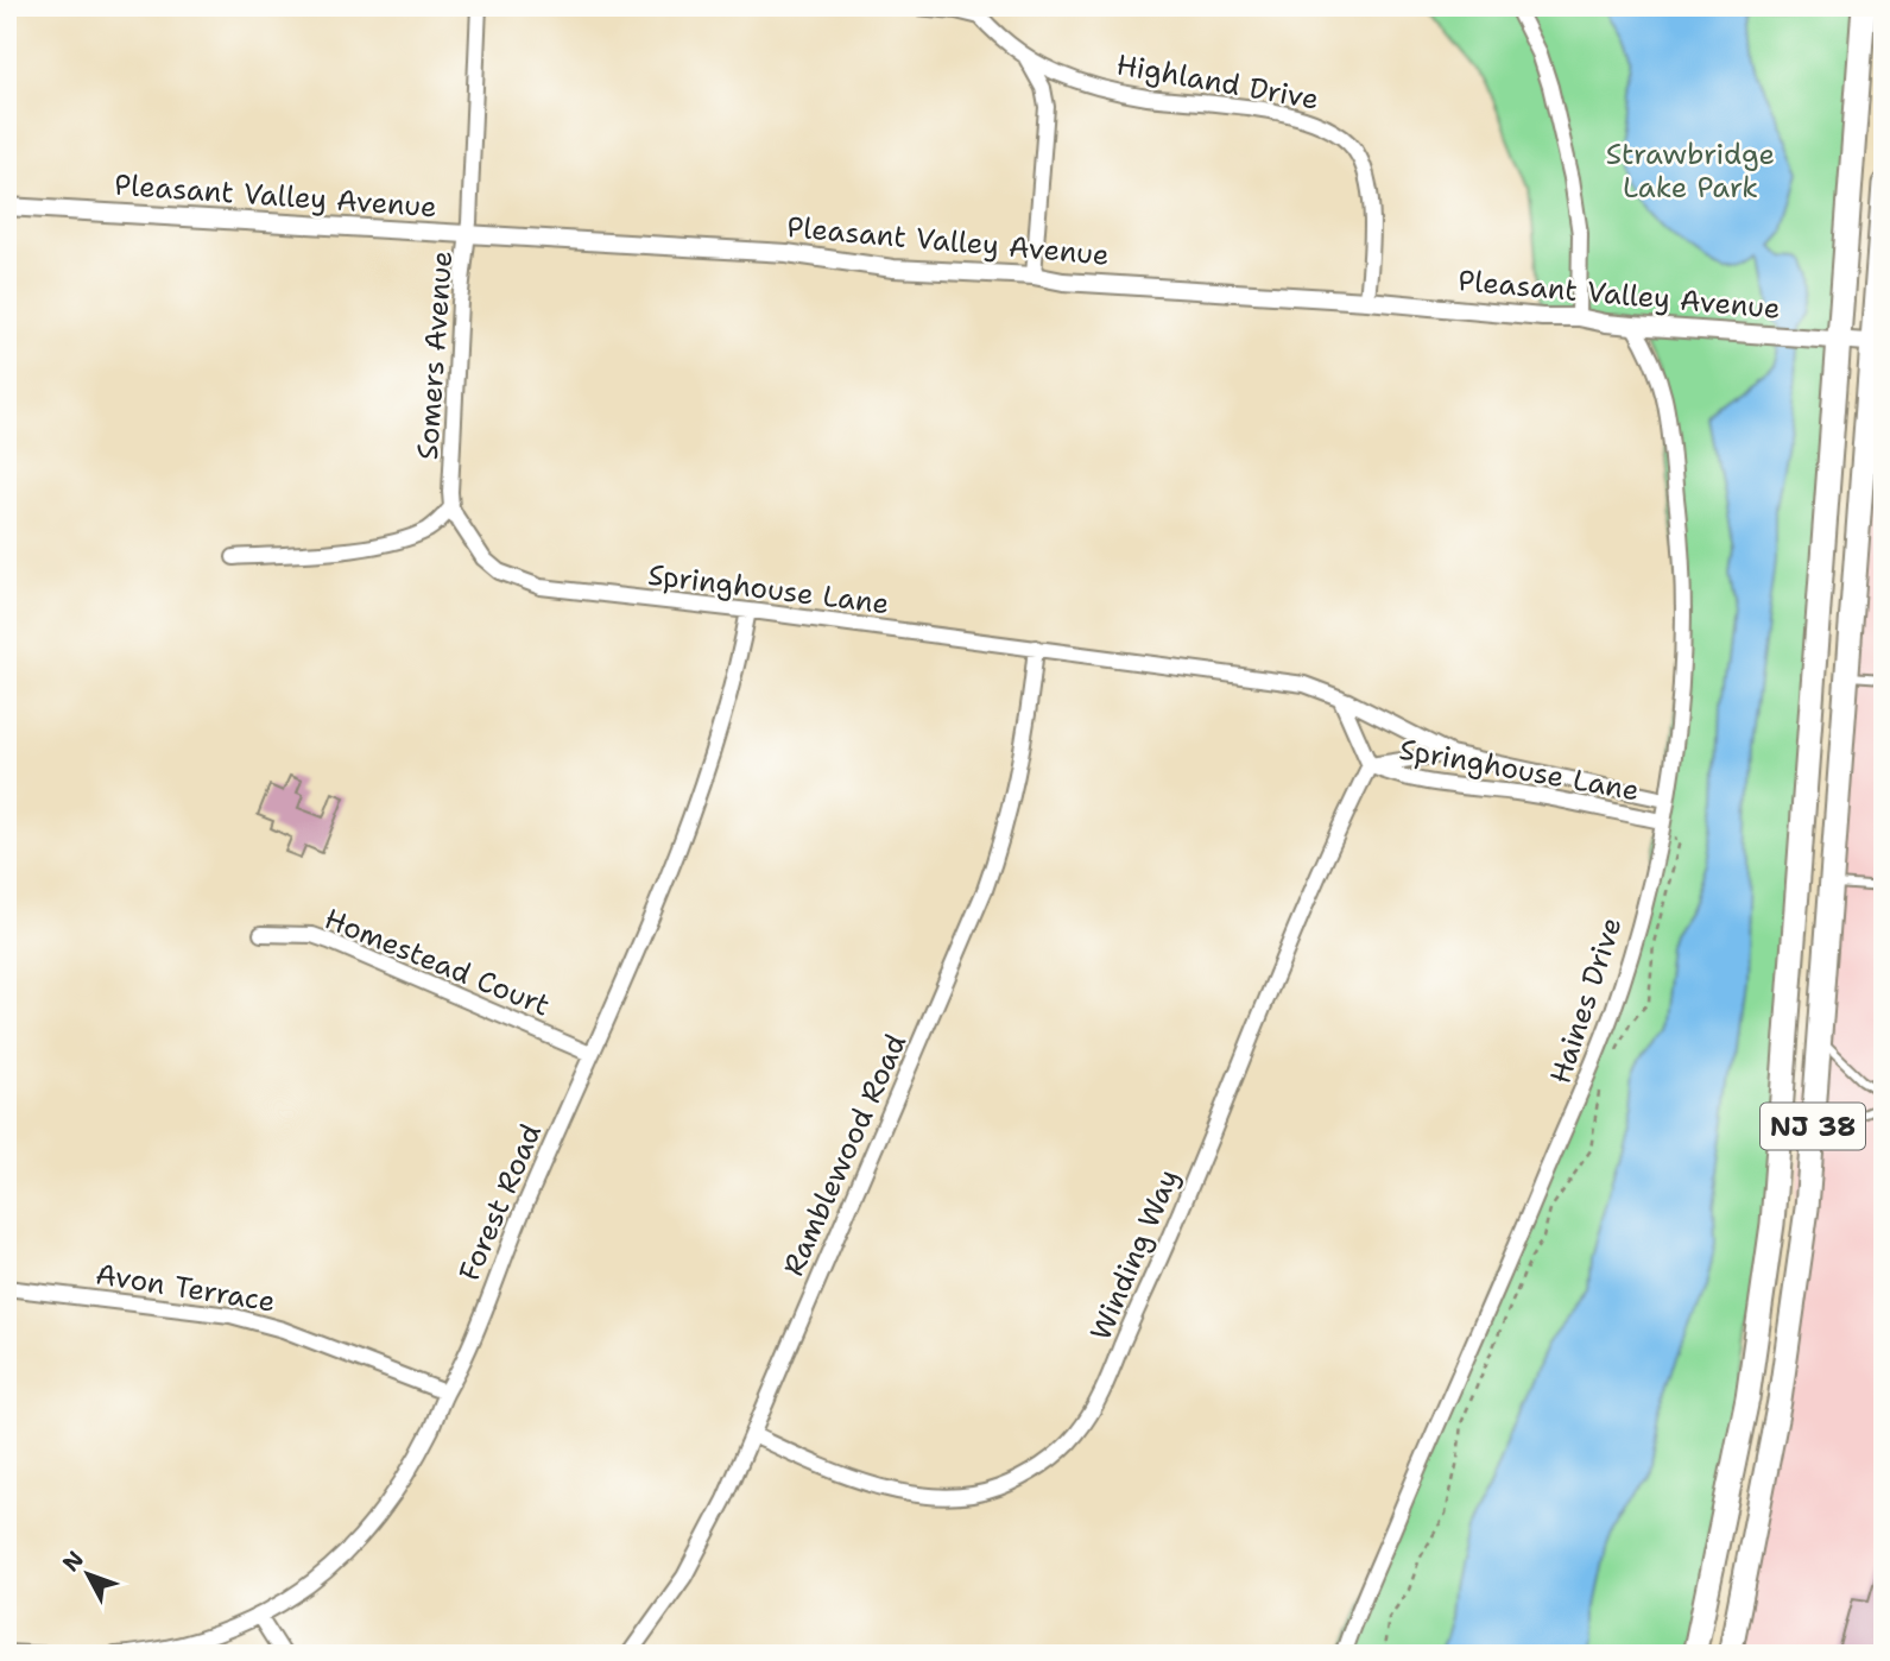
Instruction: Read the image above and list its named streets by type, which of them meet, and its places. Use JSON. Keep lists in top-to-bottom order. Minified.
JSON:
{"streets":{"highway":["NJ 38"],"street":["Highland Drive","Pleasant Valley Avenue","Somers Avenue","Springhouse Lane","Homestead Court","Haines Drive","Ramblewood Road","Forest Road","Winding Way","Avon Terrace"]},"crossings":[["Highland Drive","Pleasant Valley Avenue"],["Pleasant Valley Avenue","Somers Avenue"],["Pleasant Valley Avenue","Haines Drive"],["Pleasant Valley Avenue","NJ 38"],["Somers Avenue","Springhouse Lane"],["Springhouse Lane","Haines Drive"],["Springhouse Lane","Ramblewood Road"],["Springhouse Lane","Forest Road"],["Springhouse Lane","Winding Way"],["Homestead Court","Forest Road"],["Ramblewood Road","Winding Way"],["Forest Road","Avon Terrace"]],"parks":["Strawbridge Lake Park"],"north":"top left"}
